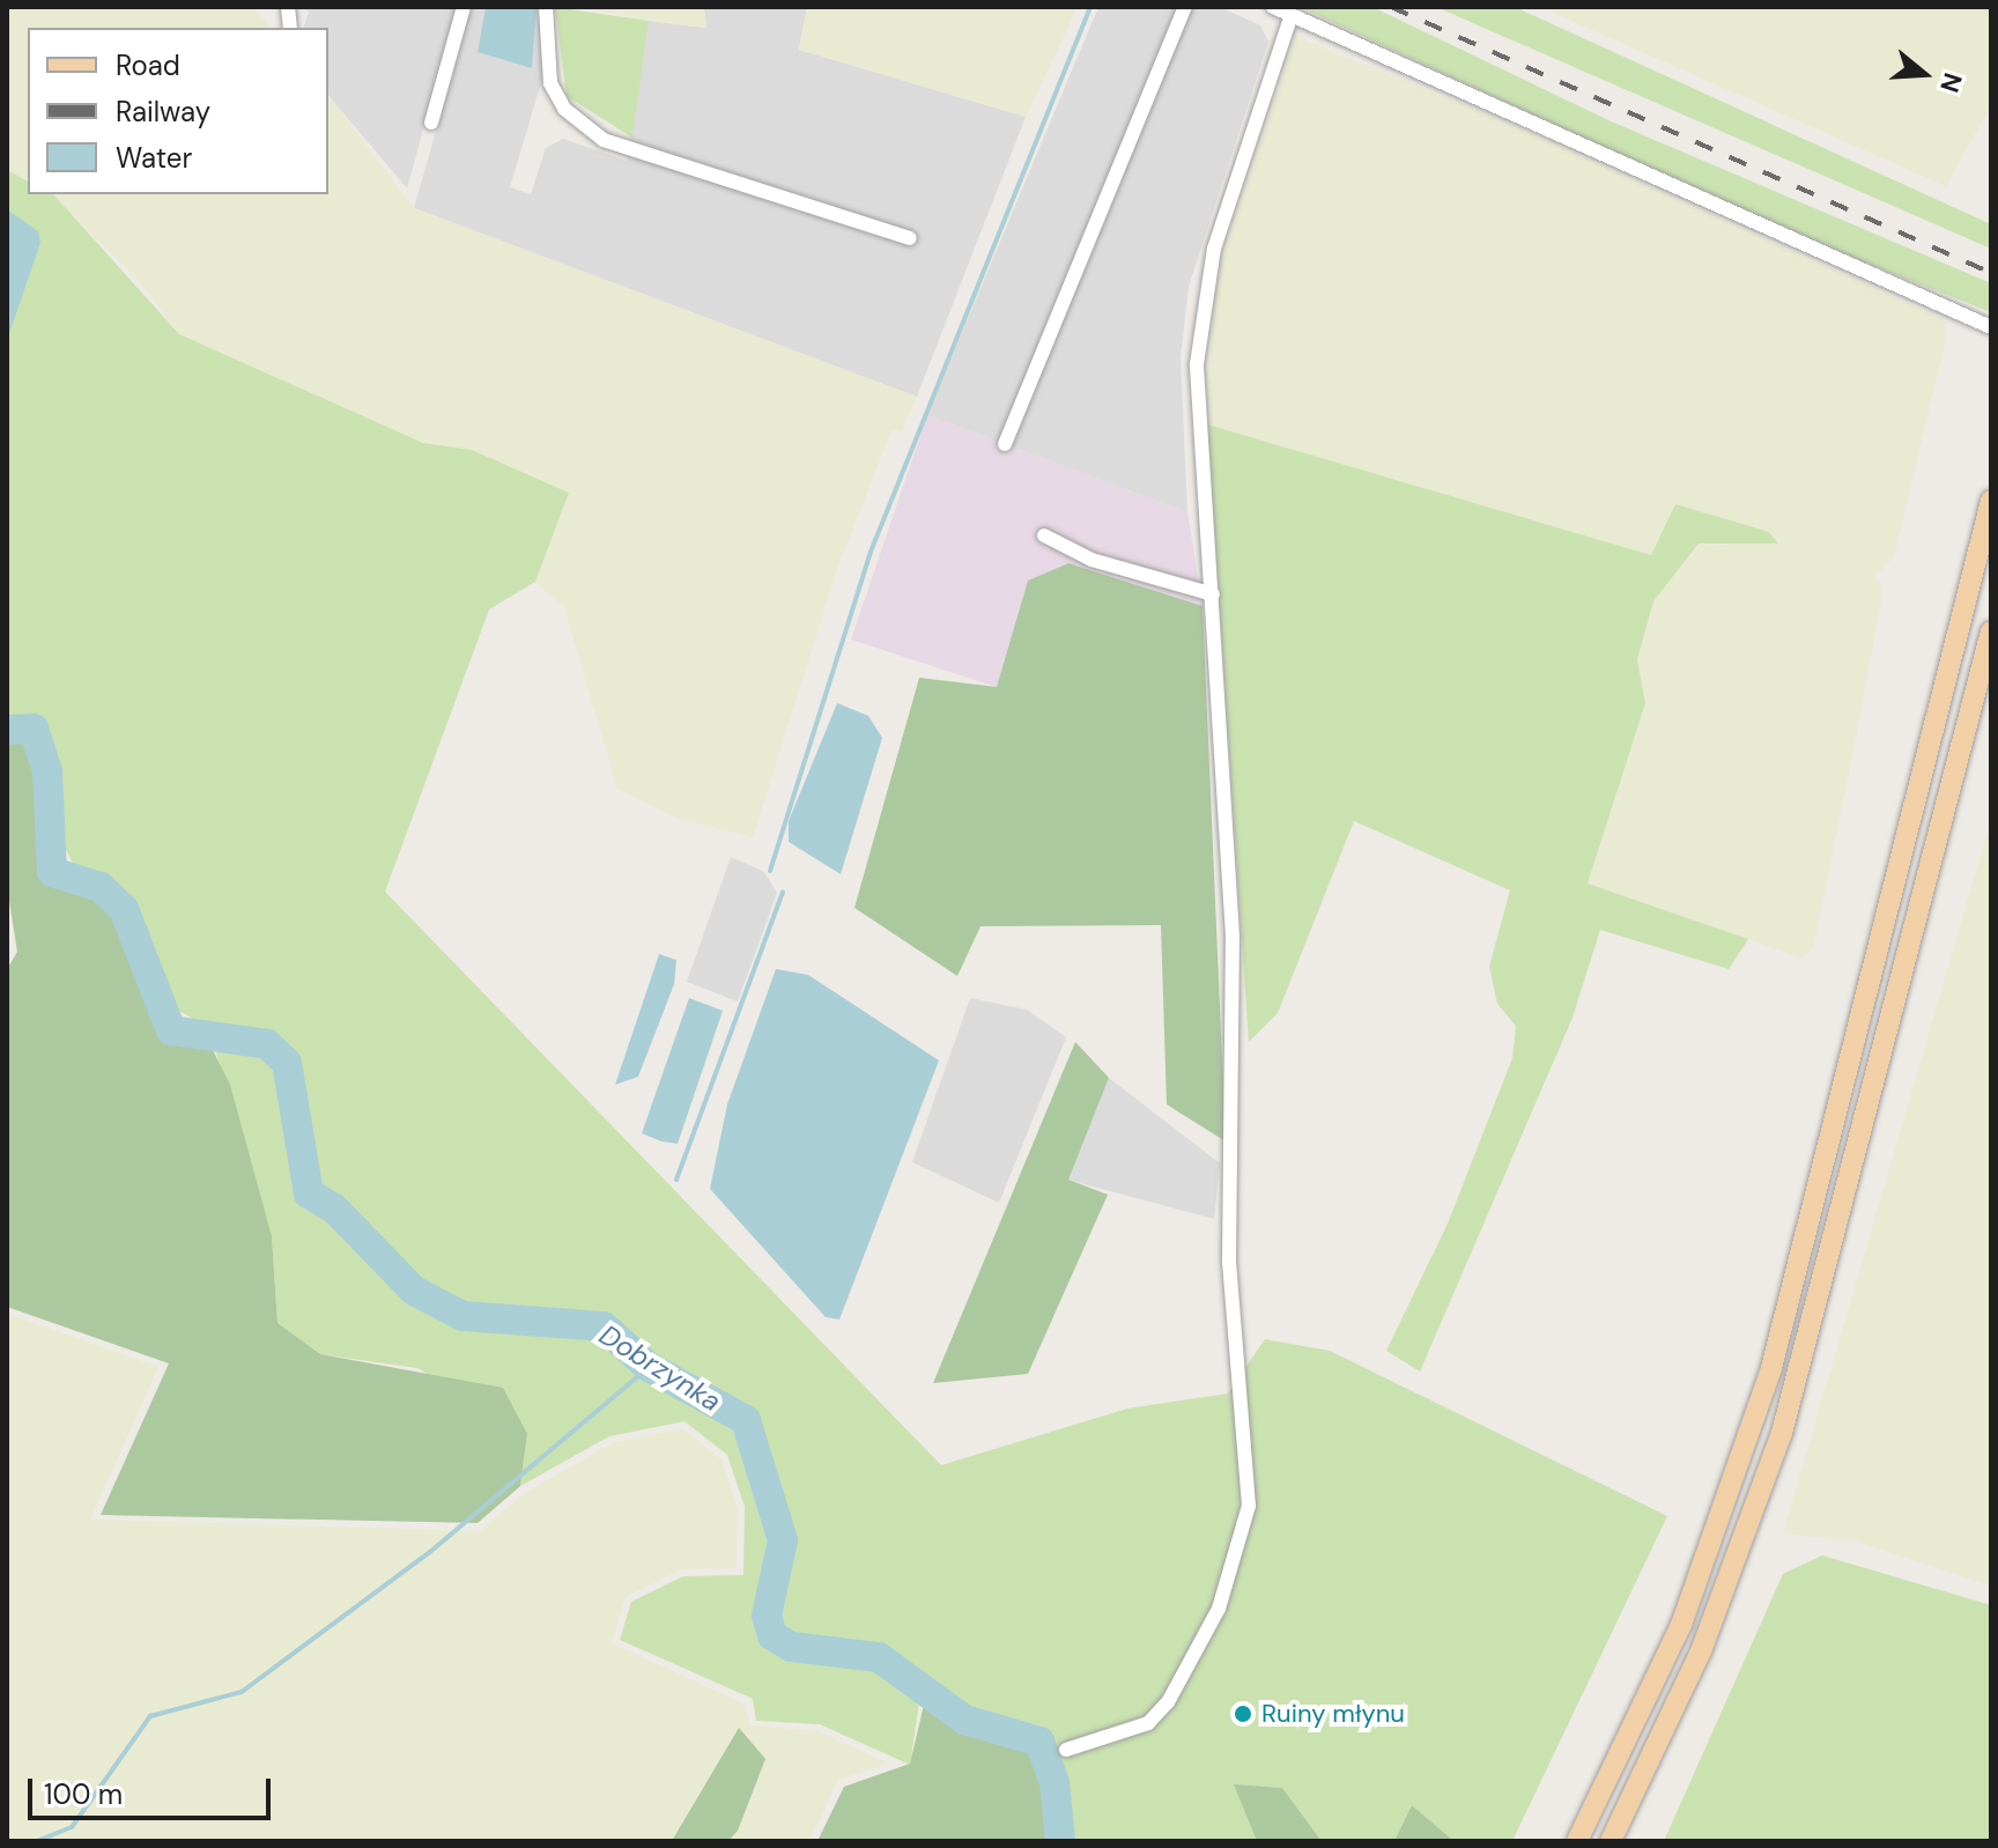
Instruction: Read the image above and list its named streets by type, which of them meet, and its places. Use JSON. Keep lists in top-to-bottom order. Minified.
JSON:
{"water":["Dobrzynka"],"places":["Ruiny młynu"],"legend":["Road","Railway","Water"],"scale_bar":"100 m","north":"right"}
